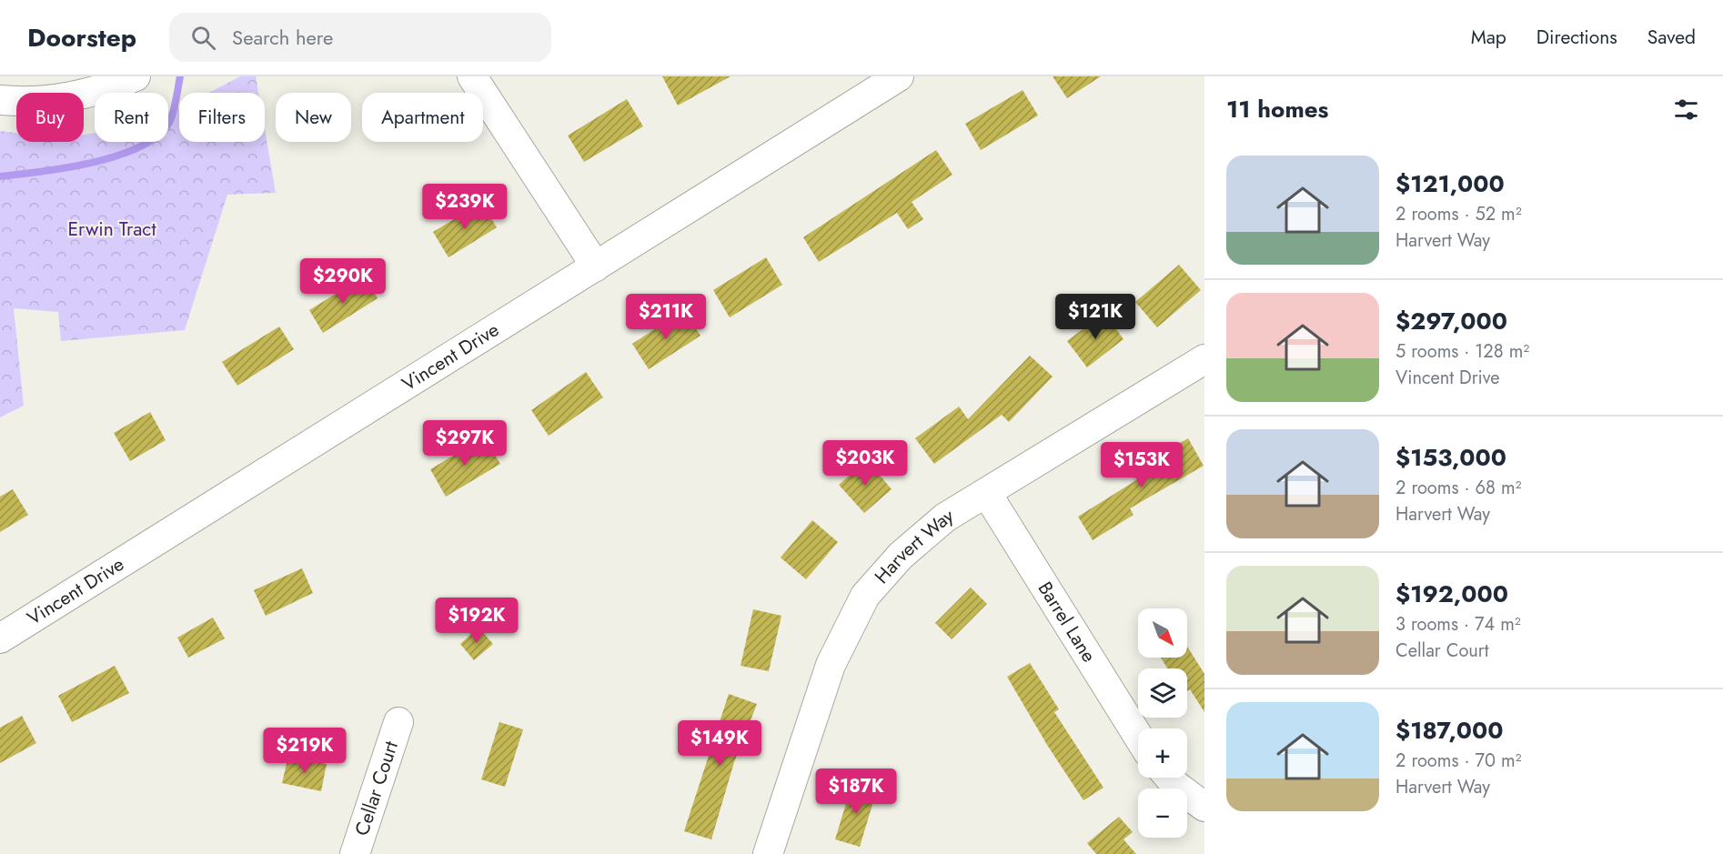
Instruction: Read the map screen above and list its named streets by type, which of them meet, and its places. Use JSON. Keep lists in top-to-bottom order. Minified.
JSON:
{"streets":{"street":["Vincent Drive","Harvert Way","Barrel Lane","Cellar Court"]},"crossings":[["Harvert Way","Barrel Lane"]],"parks":["Erwin Tract"],"north":"bottom right","page":{"header":"Doorstep","search":"Search here","nav":["Map","Directions","Saved"],"heading":"11 homes","chip":["Buy","Rent","Filters","New","Apartment"],"list":[{"name":"$121,000","note":"2 rooms · 52 m² · Harvert Way"},{"name":"$297,000","note":"5 rooms · 128 m² · Vincent Drive"},{"name":"$153,000","note":"2 rooms · 68 m² · Harvert Way"},{"name":"$192,000","note":"3 rooms · 74 m² · Cellar Court"},{"name":"$187,000","note":"2 rooms · 70 m² · Harvert Way"}],"price":["$239K","$290K","$211K","$121K","$297K","$203K","$153K","$192K","$149K","$219K","$187K"],"map_buttons":["+","−"]}}
